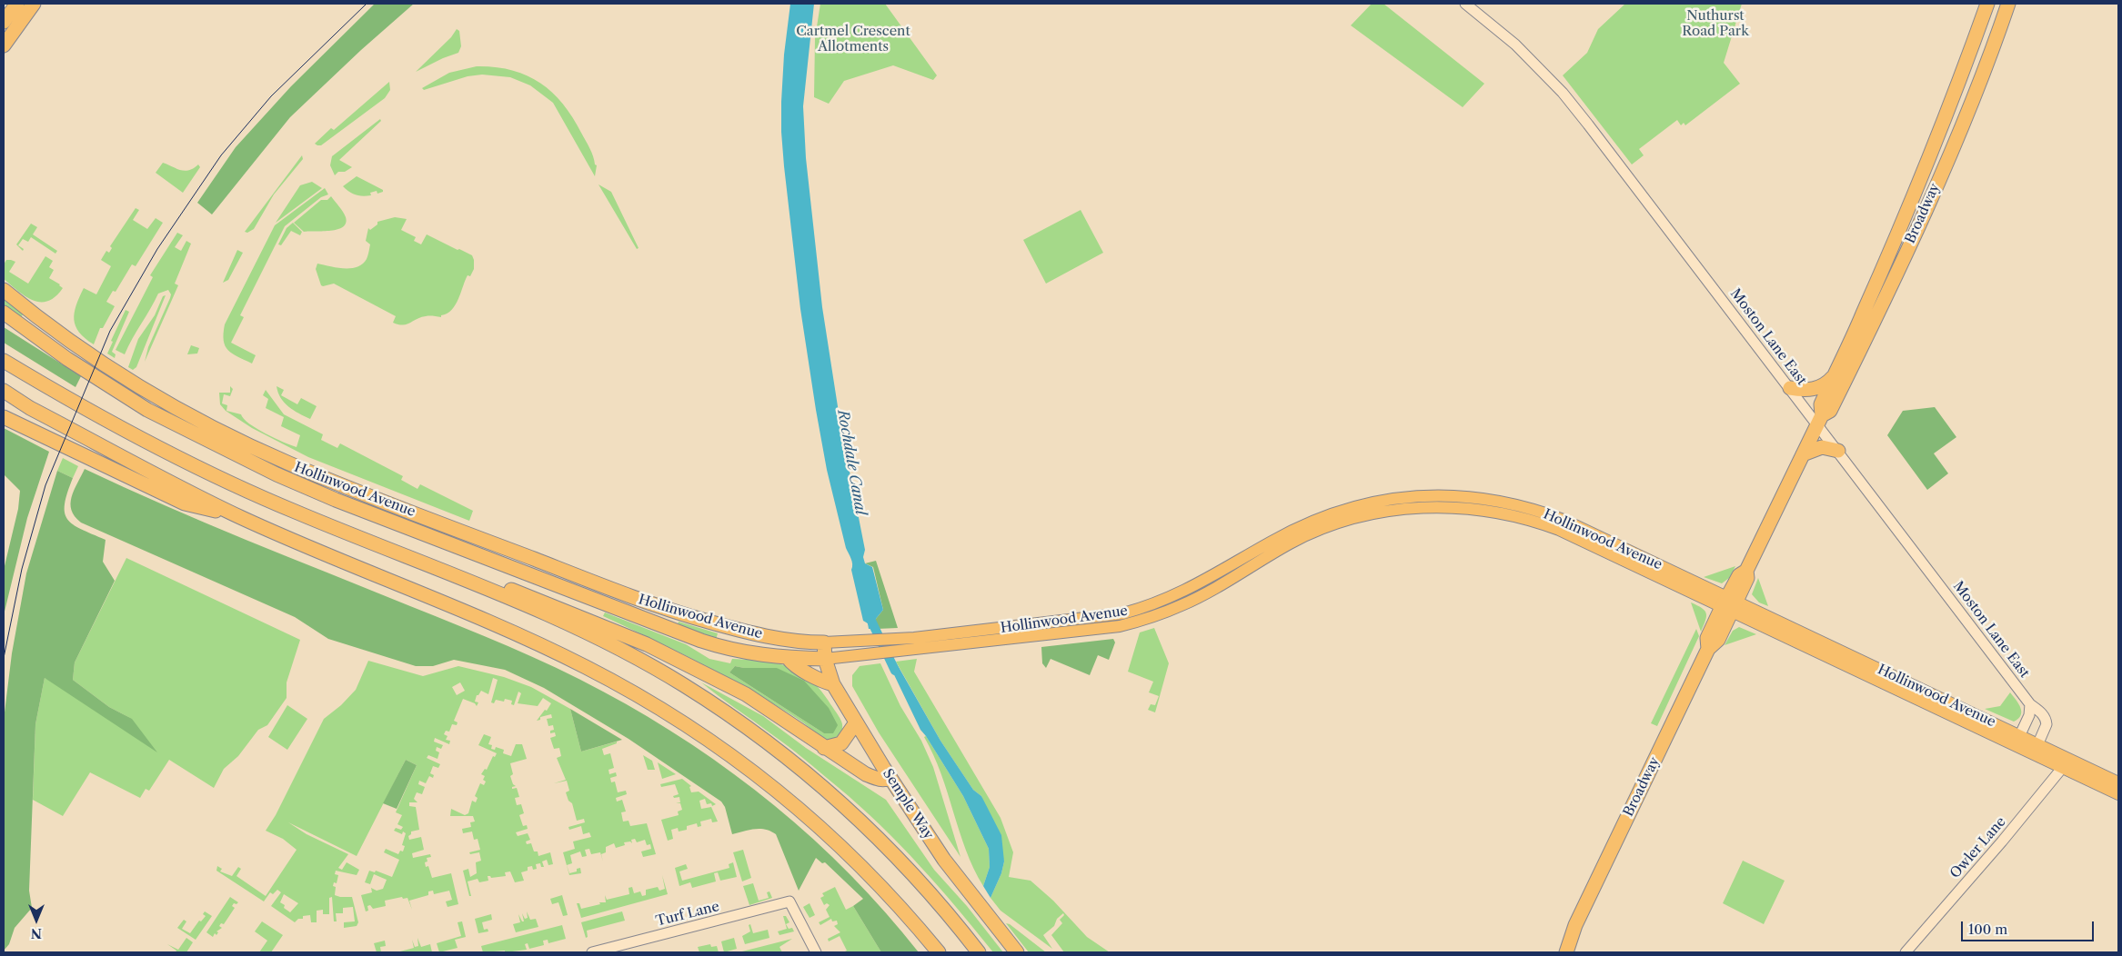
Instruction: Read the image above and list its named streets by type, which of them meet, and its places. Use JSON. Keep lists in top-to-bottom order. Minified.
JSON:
{"streets":{"highway":["Broadway","Hollinwood Avenue","Semple Way"],"street":["Moston Lane East","Owler Lane","Turf Lane"]},"crossings":[["Broadway","Moston Lane East"],["Broadway","Hollinwood Avenue"],["Moston Lane East","Hollinwood Avenue"],["Hollinwood Avenue","Semple Way"],["Hollinwood Avenue","Owler Lane"]],"water":["Rochdale Canal"],"parks":["Nuthurst Road Park","Cartmel Crescent Allotments"],"scale_bar":"100 m","north":"bottom"}
